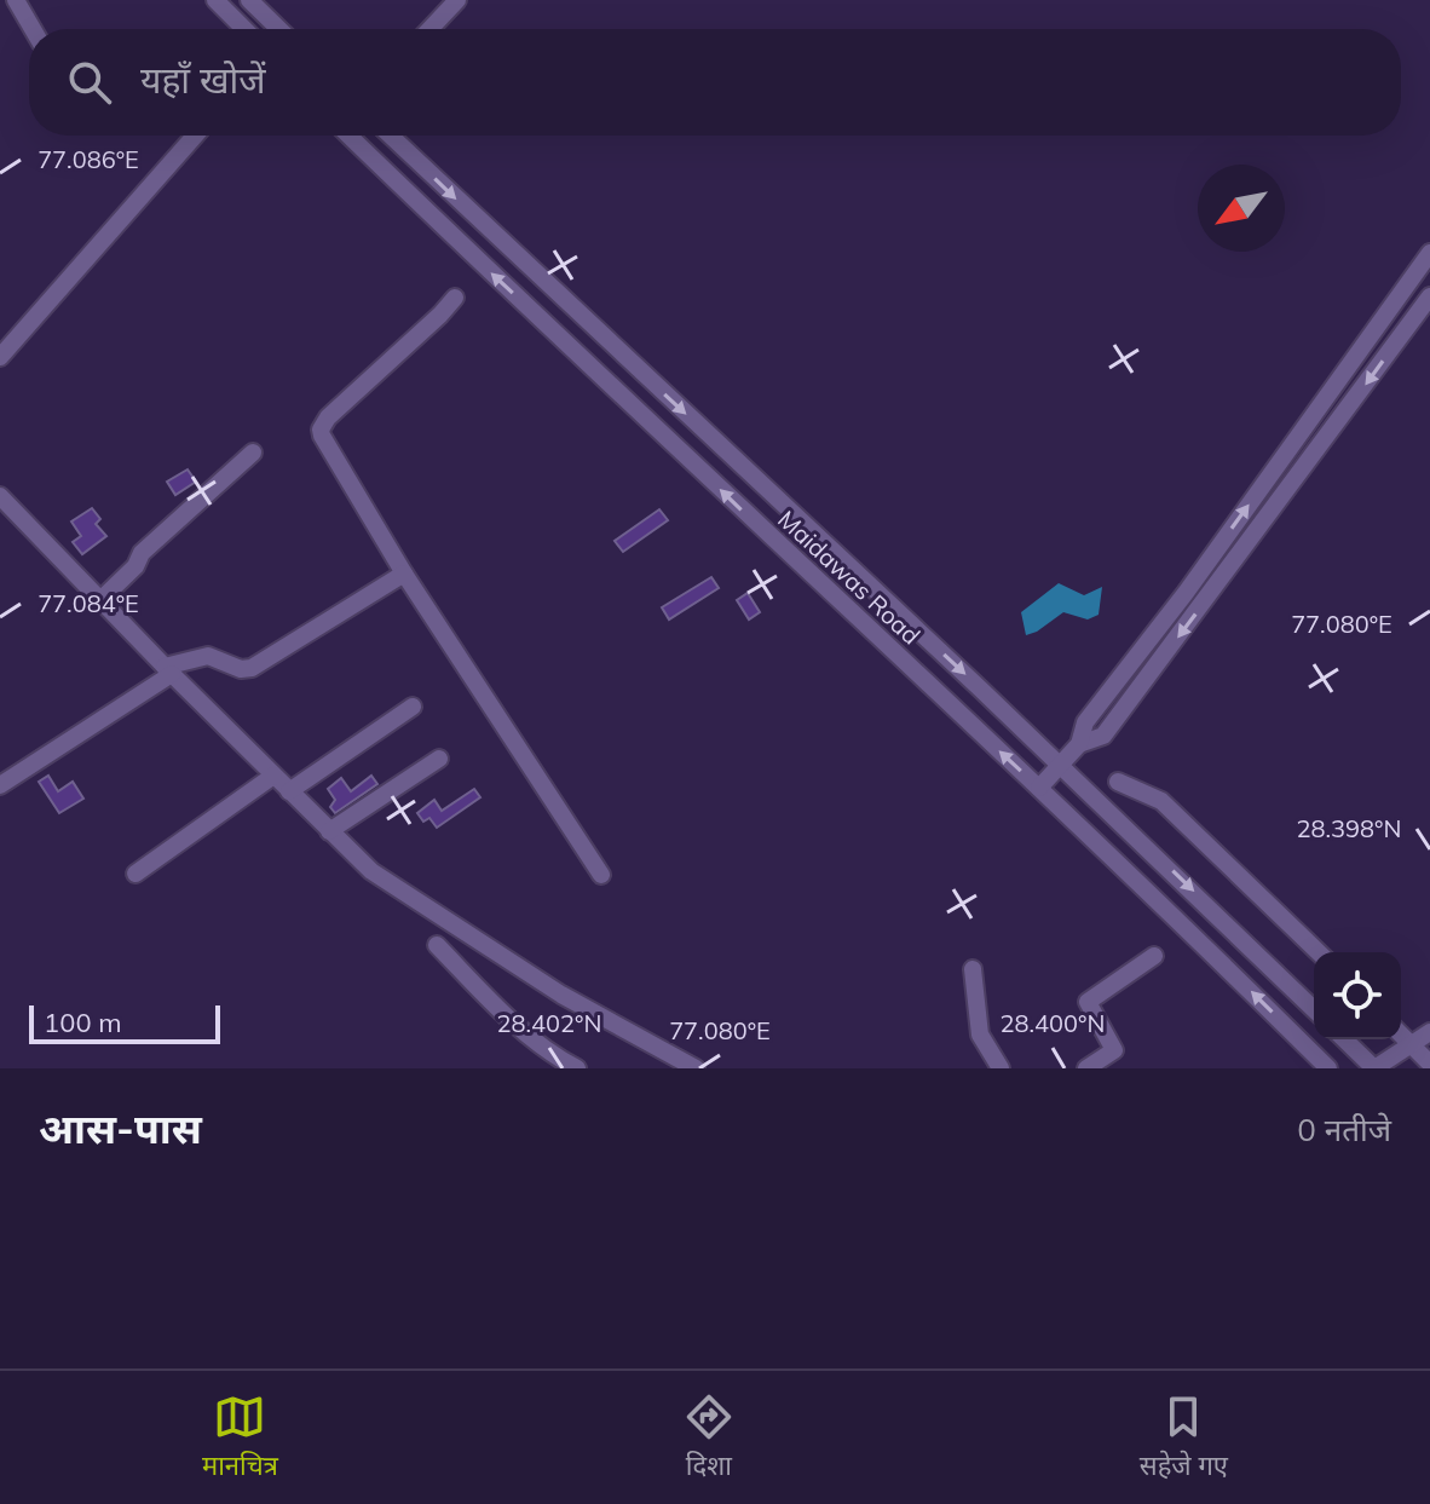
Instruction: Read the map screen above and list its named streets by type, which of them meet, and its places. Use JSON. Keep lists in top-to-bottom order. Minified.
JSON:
{"streets":{"street":["Maidawas Road"]},"scale_bar":"100 m","north":"bottom left","page":{"search":"यहाँ खोजें","scale":"100 m","heading":["आस-पास","0 नतीजे"],"nav":["मानचित्र","दिशा","सहेजे गए"]},"coordinates":["77.086°E","77.084°E","77.080°E","28.398°N","28.402°N","28.400°N"]}
